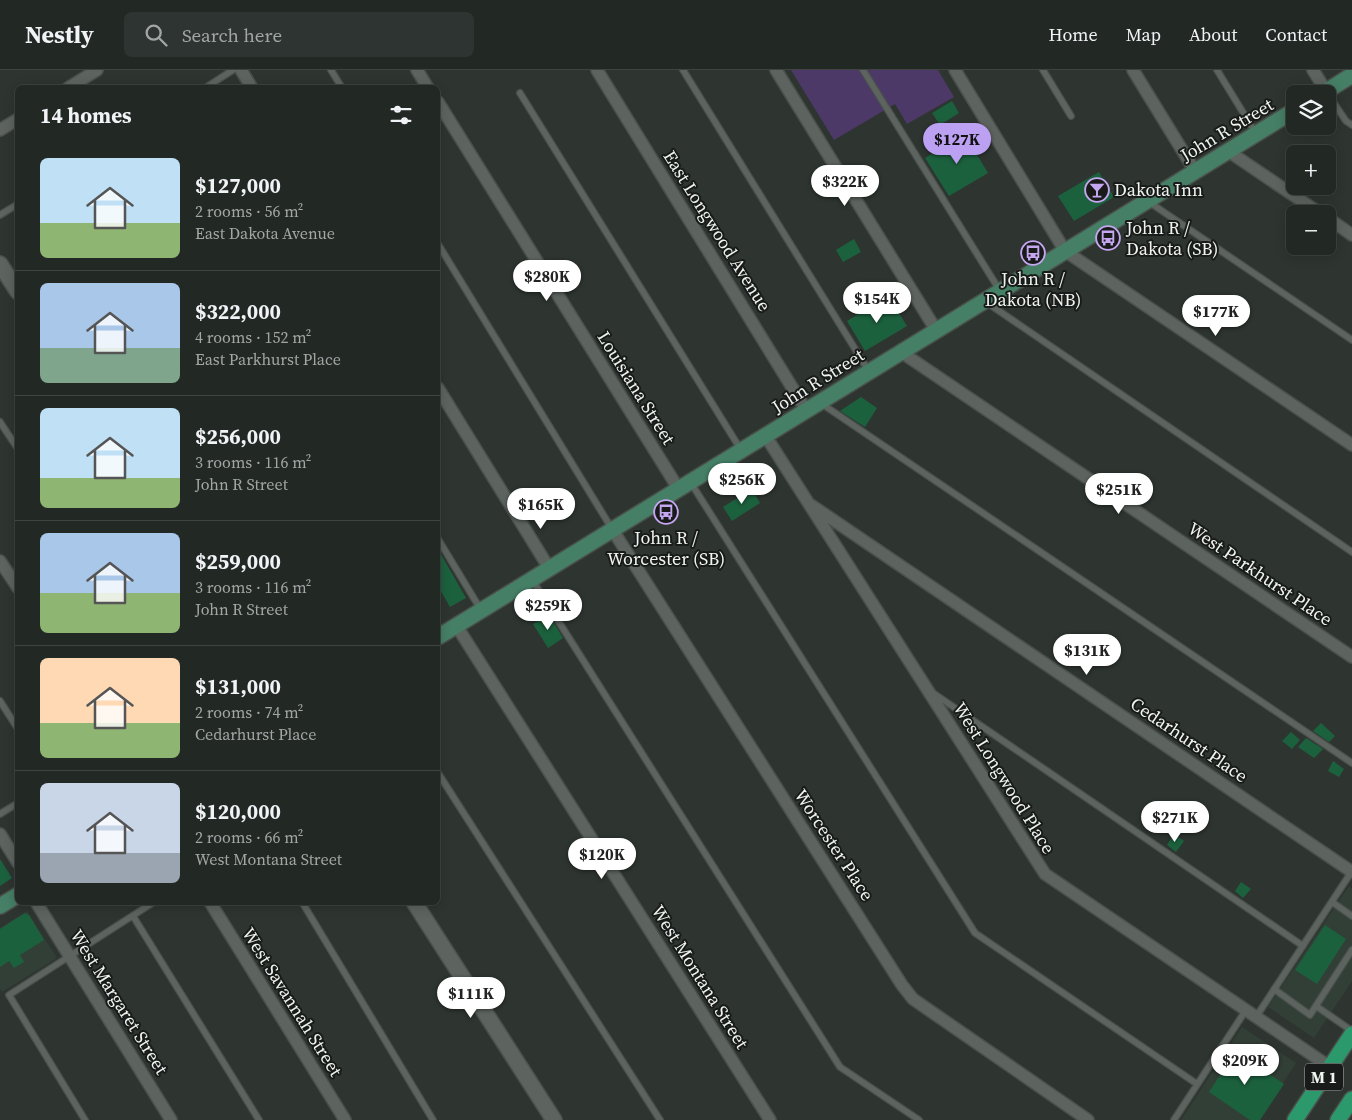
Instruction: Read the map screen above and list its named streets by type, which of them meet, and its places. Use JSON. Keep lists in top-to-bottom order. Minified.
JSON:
{"streets":{"main road":["John R Street","M 1"],"street":["East Longwood Avenue","Louisiana Street","West Parkhurst Place","Cedarhurst Place","West Longwood Place","Worcester Place","West Montana Street","West Margaret Street","West Savannah Street"]},"crossings":[["John R Street","East Longwood Avenue"],["John R Street","Louisiana Street"],["John R Street","West Parkhurst Place"],["John R Street","West Longwood Place"],["John R Street","Worcester Place"],["John R Street","West Montana Street"],["Cedarhurst Place","West Longwood Place"],["West Longwood Place","M 1"]],"places":{"bar":["Dakota Inn"],"bus stop":["John R / Dakota (SB)","John R / Dakota (NB)","John R / Worcester (SB)"]},"page":{"header":"Nestly","search":"Search here","nav":["Home","Map","About","Contact"],"map_buttons":["+","−"],"heading":"14 homes","price":["$127K","$322K","$280K","$154K","$177K","$256K","$251K","$165K","$259K","$131K","$271K","$120K","$111K","$209K"],"list":[{"name":"$127,000","note":"2 rooms · 56 m² · East Dakota Avenue"},{"name":"$322,000","note":"4 rooms · 152 m² · East Parkhurst Place"},{"name":"$256,000","note":"3 rooms · 116 m² · John R Street"},{"name":"$259,000","note":"3 rooms · 116 m² · John R Street"},{"name":"$131,000","note":"2 rooms · 74 m² · Cedarhurst Place"},{"name":"$120,000","note":"2 rooms · 66 m² · West Montana Street"}]}}
